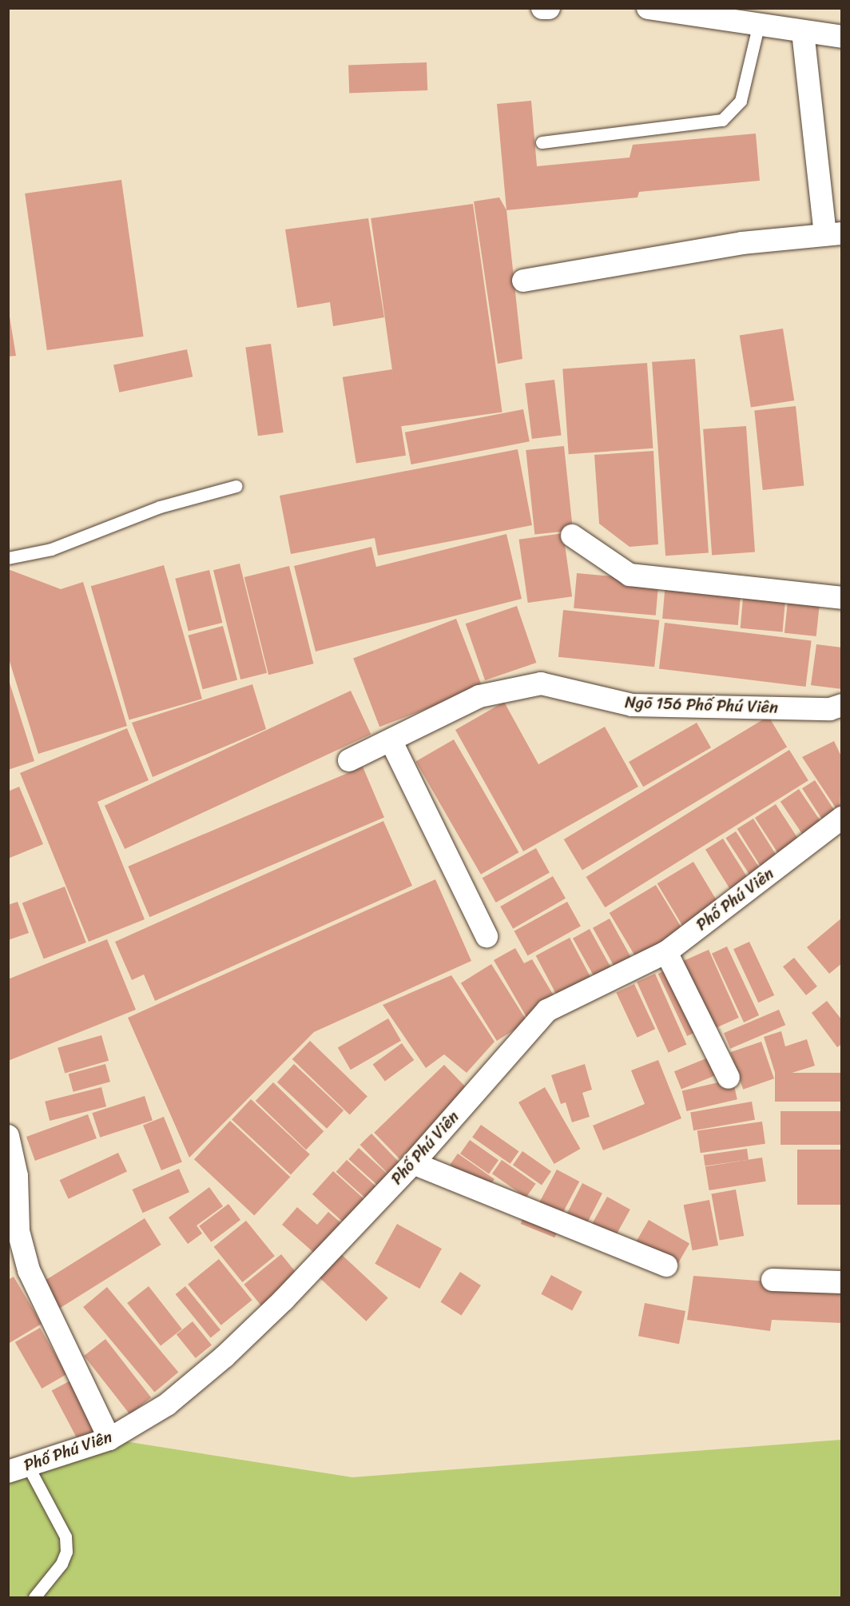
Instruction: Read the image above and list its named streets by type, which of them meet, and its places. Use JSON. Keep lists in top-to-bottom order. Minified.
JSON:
{"streets":{"street":["Ngõ 156 Phố Phú Viên","Phố Phú Viên"]}}
